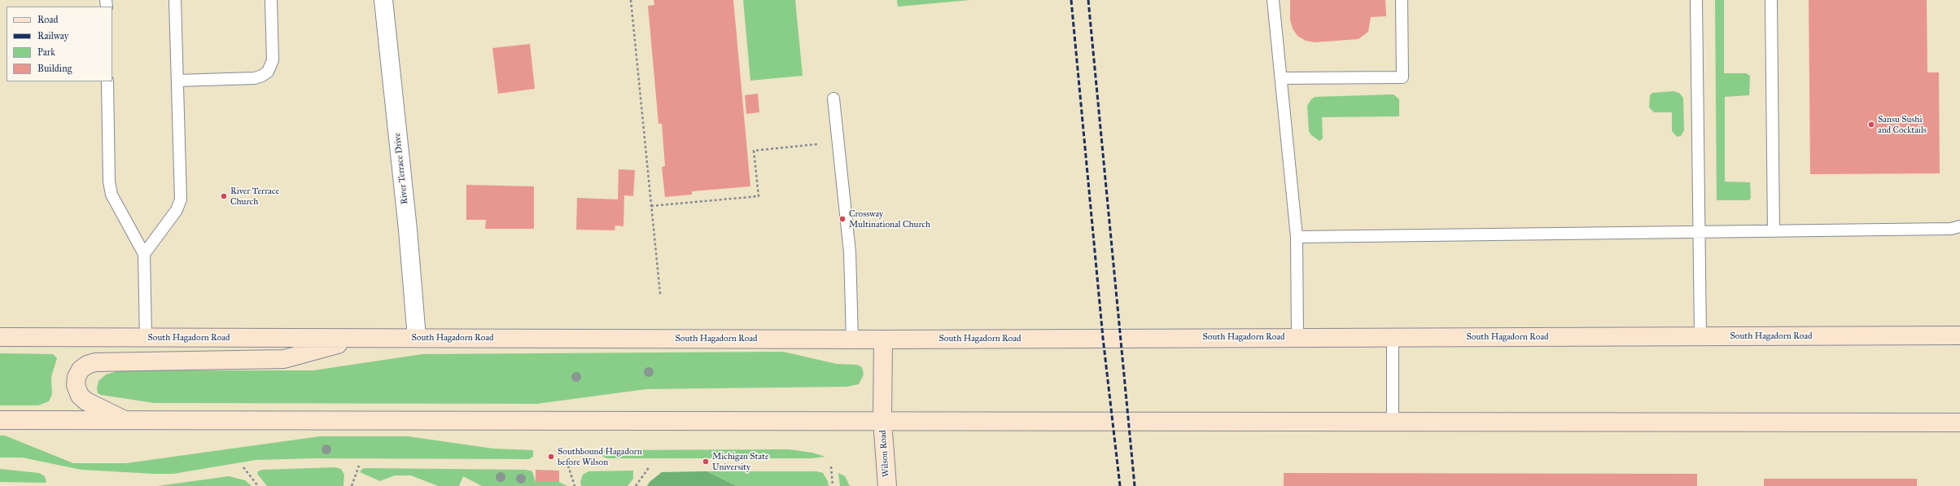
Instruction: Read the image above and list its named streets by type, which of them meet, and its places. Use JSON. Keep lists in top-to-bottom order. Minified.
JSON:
{"streets":{"street":["River Terrace Drive","South Hagadorn Road","Wilson Road"]},"crossings":[["River Terrace Drive","South Hagadorn Road"],["South Hagadorn Road","Wilson Road"]],"places":["Sansu Sushi and Cocktails","River Terrace Church","Crossway Multinational Church","Southbound Hagadorn before Wilson","Michigan State University"],"legend":["Road","Railway","Park","Building"]}
